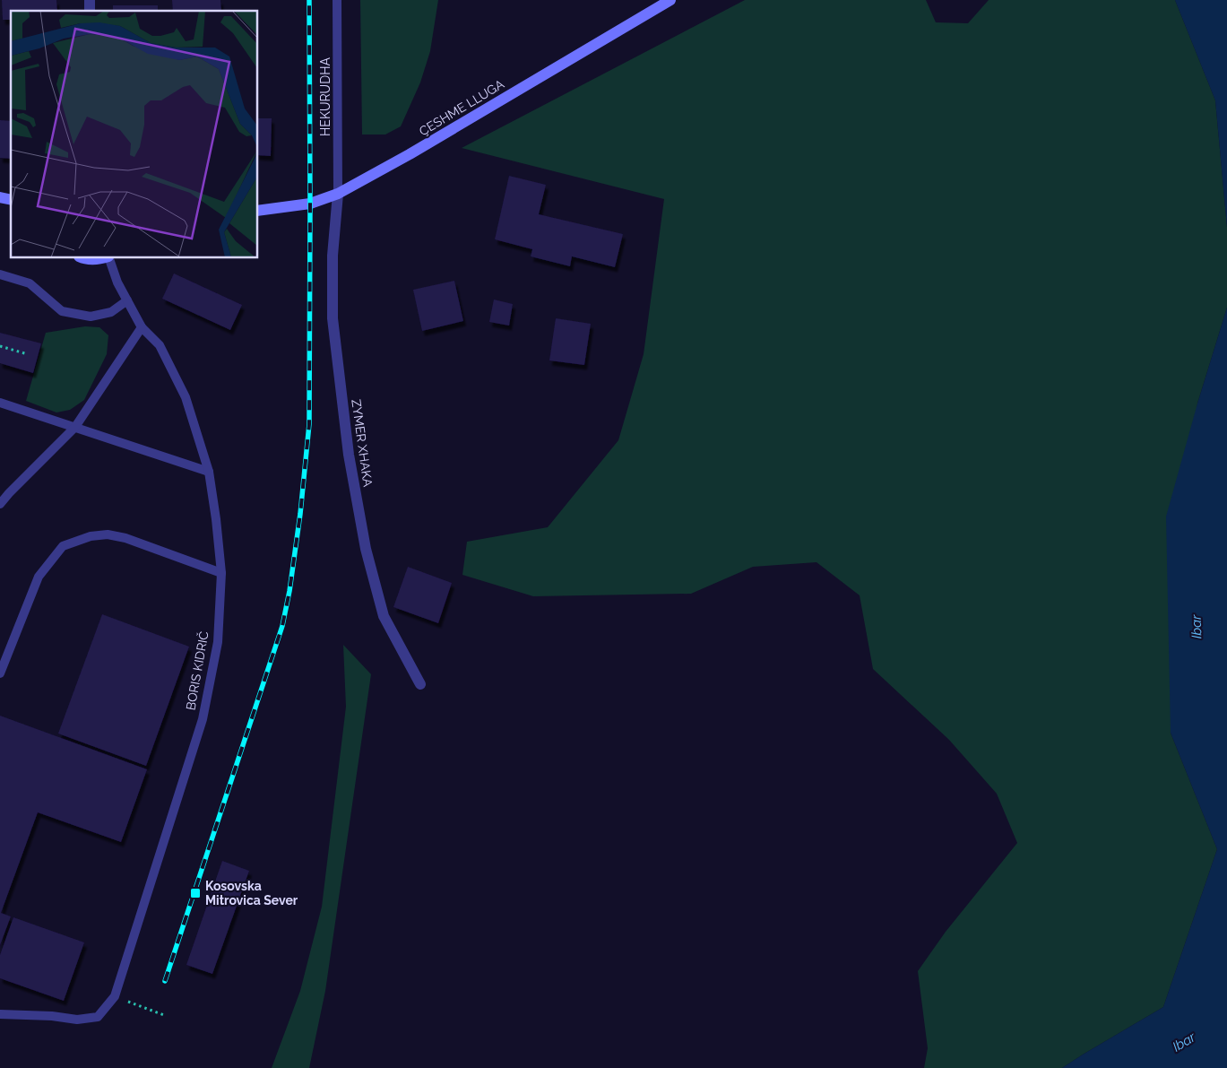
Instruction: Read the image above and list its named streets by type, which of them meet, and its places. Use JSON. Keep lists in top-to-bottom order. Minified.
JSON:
{"streets":{"main road":["ÇESHME LLUGA"],"street":["ZYMER XHAKA"],"lane":["HEKURUDHA","BORIS KIDRIČ"]},"crossings":[["HEKURUDHA","ÇESHME LLUGA"],["HEKURUDHA","ZYMER XHAKA"],["ÇESHME LLUGA","ZYMER XHAKA"]],"water":["Ibar"],"places":{"transit":["Kosovska Mitrovica Sever"]}}
